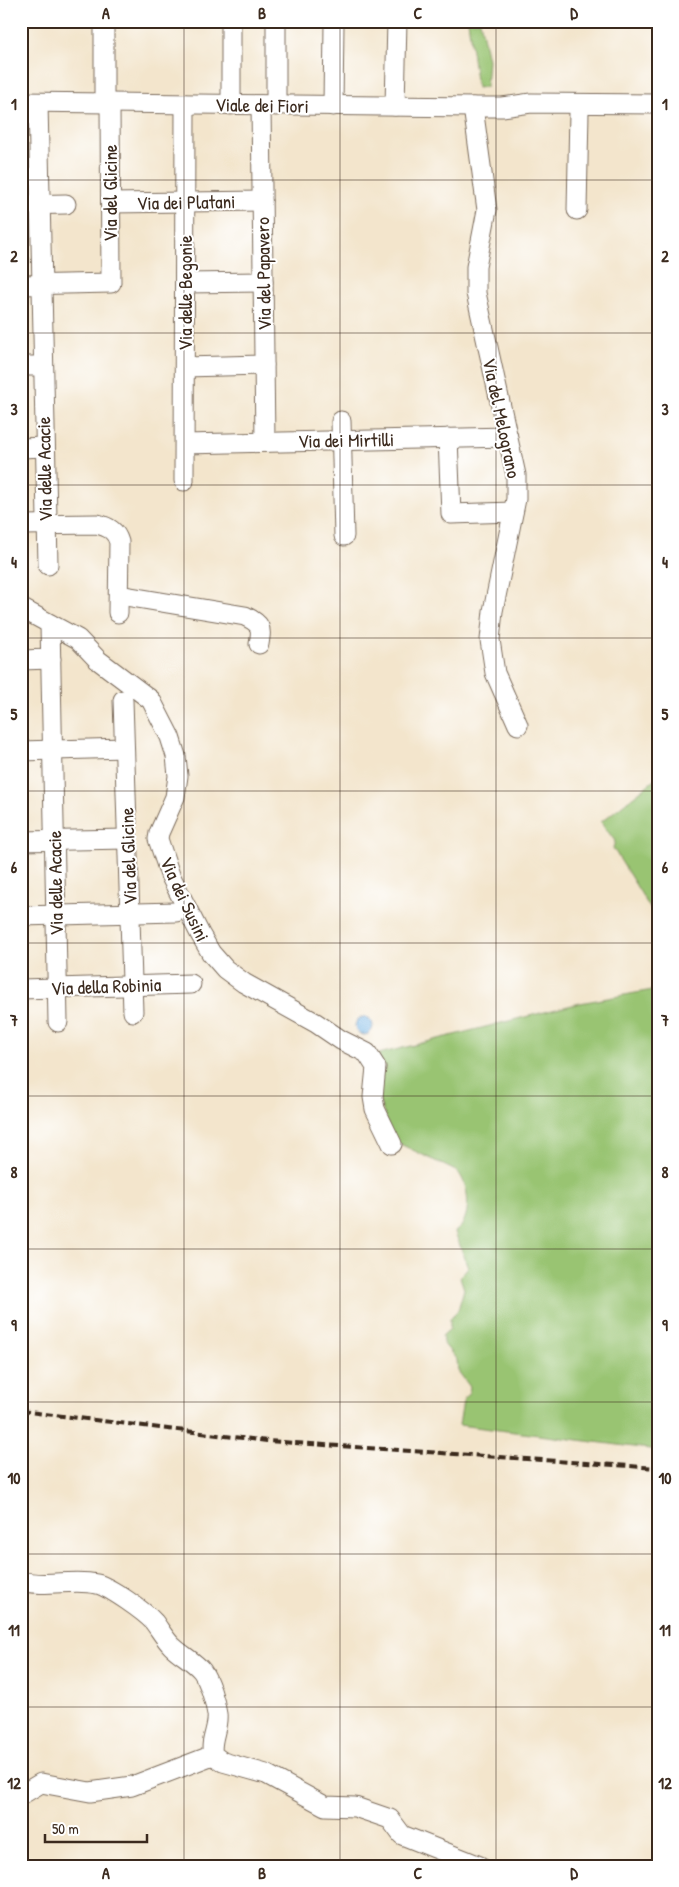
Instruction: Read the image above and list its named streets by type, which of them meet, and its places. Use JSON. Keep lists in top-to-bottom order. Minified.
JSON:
{"streets":{"street":["Viale dei Fiori","Via del Glicine","Via dei Platani","Via del Papavero","Via delle Begonie","Via del Melograno","Via dei Mirtilli","Via delle Acacie","Via dei Susini","Via della Robinia"]},"crossings":[["Viale dei Fiori","Via del Glicine"],["Viale dei Fiori","Via del Papavero"],["Viale dei Fiori","Via delle Begonie"],["Viale dei Fiori","Via del Melograno"],["Viale dei Fiori","Via delle Acacie"],["Via del Glicine","Via dei Platani"],["Via del Glicine","Via delle Acacie"],["Via del Glicine","Via della Robinia"],["Via dei Platani","Via del Papavero"],["Via dei Platani","Via delle Begonie"],["Via del Papavero","Via dei Mirtilli"],["Via delle Begonie","Via dei Mirtilli"],["Via del Melograno","Via dei Mirtilli"],["Via delle Acacie","Via dei Susini"],["Via delle Acacie","Via della Robinia"]],"scale_bar":"50 m","grid":{"columns":["A","B","C","D"],"rows":["1","2","3","4","5","6","7","8","9","10","11","12"]}}
